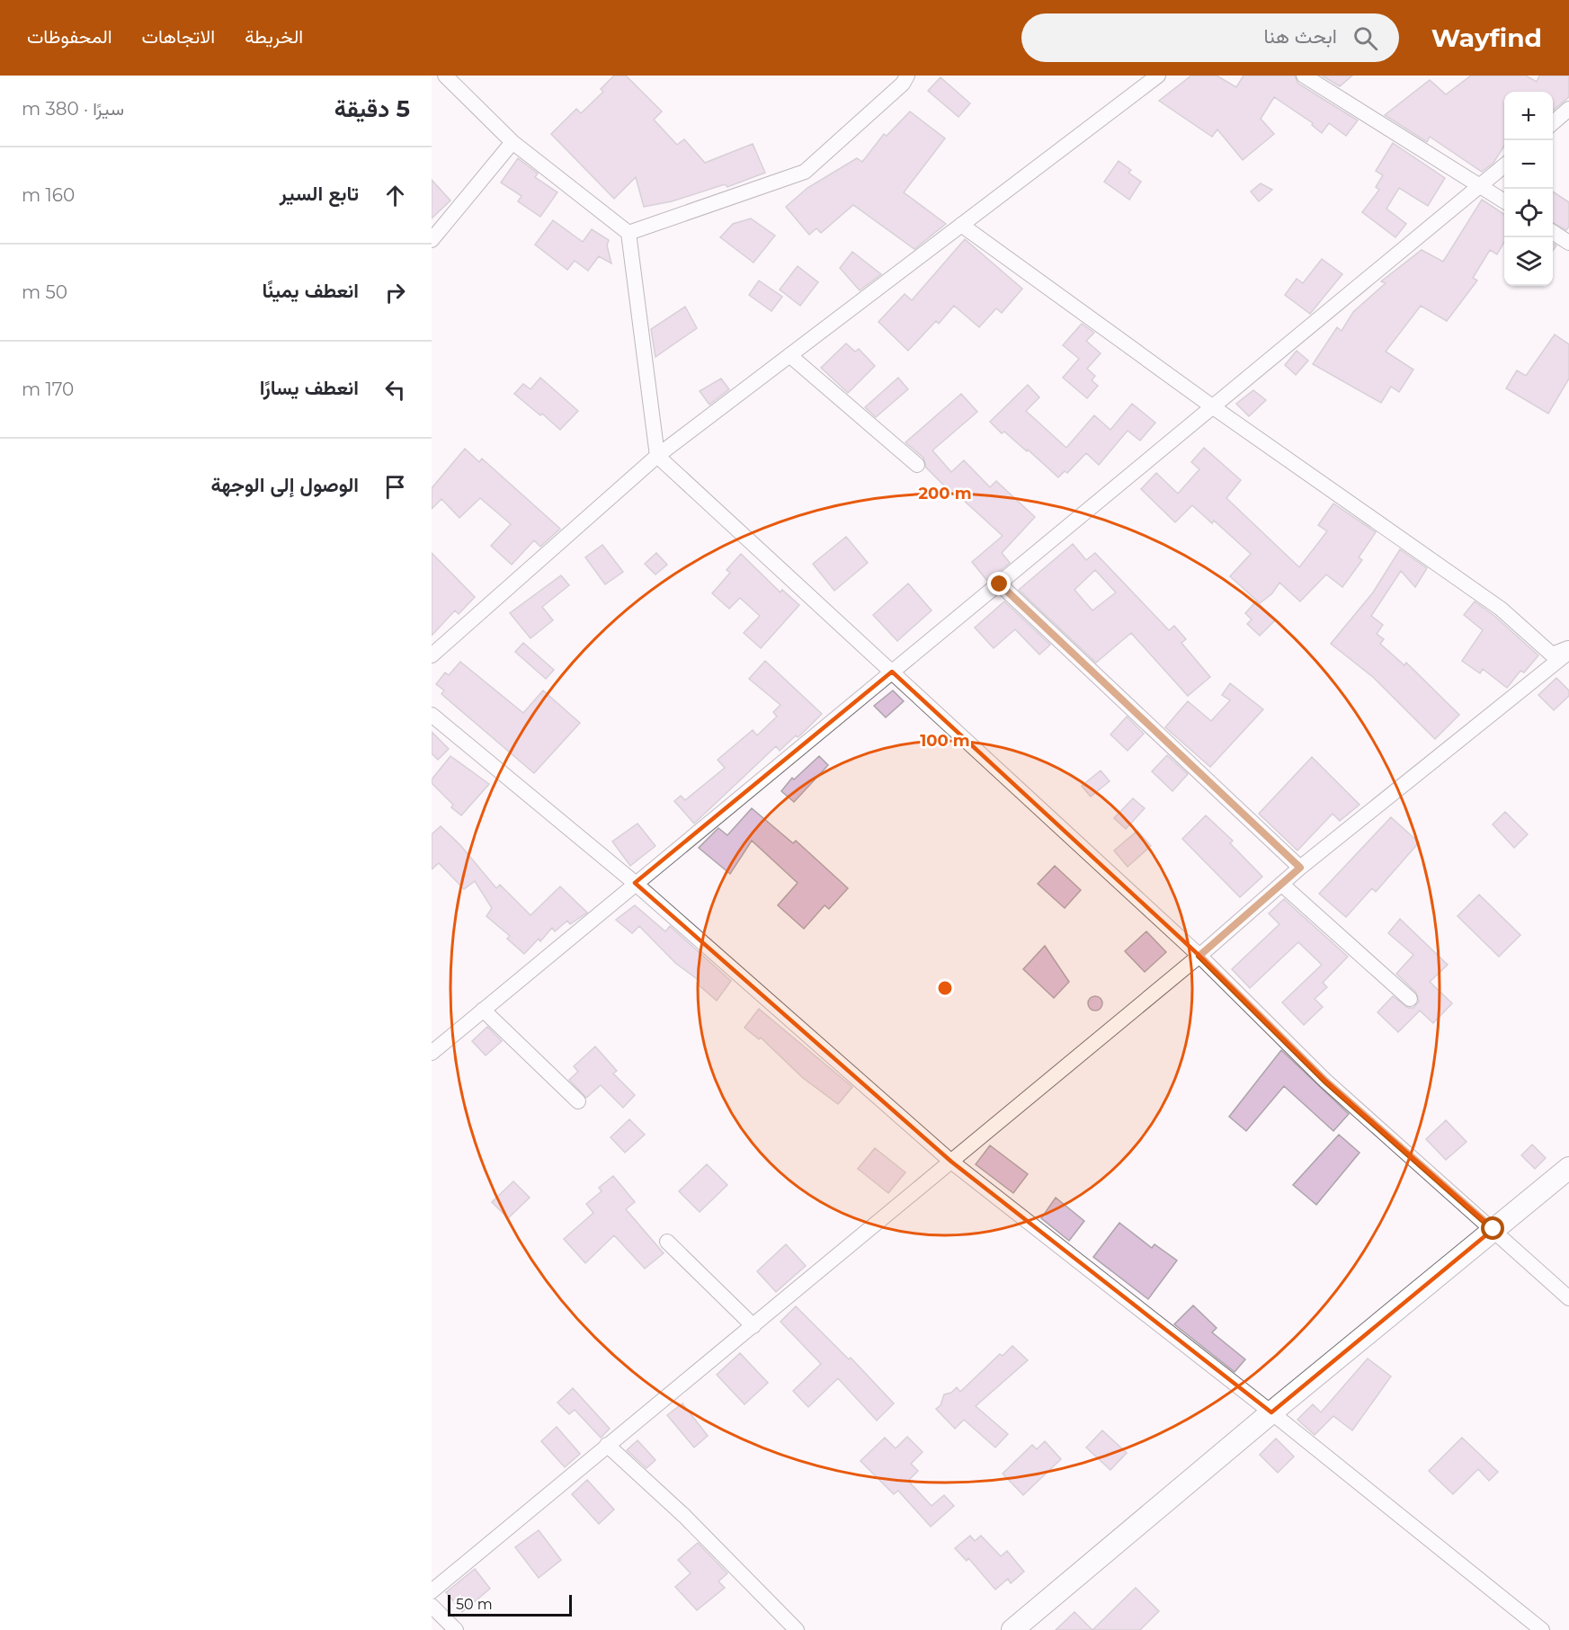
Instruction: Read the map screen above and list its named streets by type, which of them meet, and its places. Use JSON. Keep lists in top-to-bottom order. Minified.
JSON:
{"scale_bar":"50 m","page":{"header":"Wayfind","search":"ابحث هنا","nav":["الخريطة","الاتجاهات","المحفوظات"],"heading":["5 دقيقة","سيرًا · 380 m"],"map_buttons":["+","−"],"list":[["تابع السير","160 m"],["انعطف يمينًا","50 m"],["انعطف يسارًا","170 m"],"الوصول إلى الوجهة"],"scale":"50 m"},"rings":["200 m","100 m"]}
